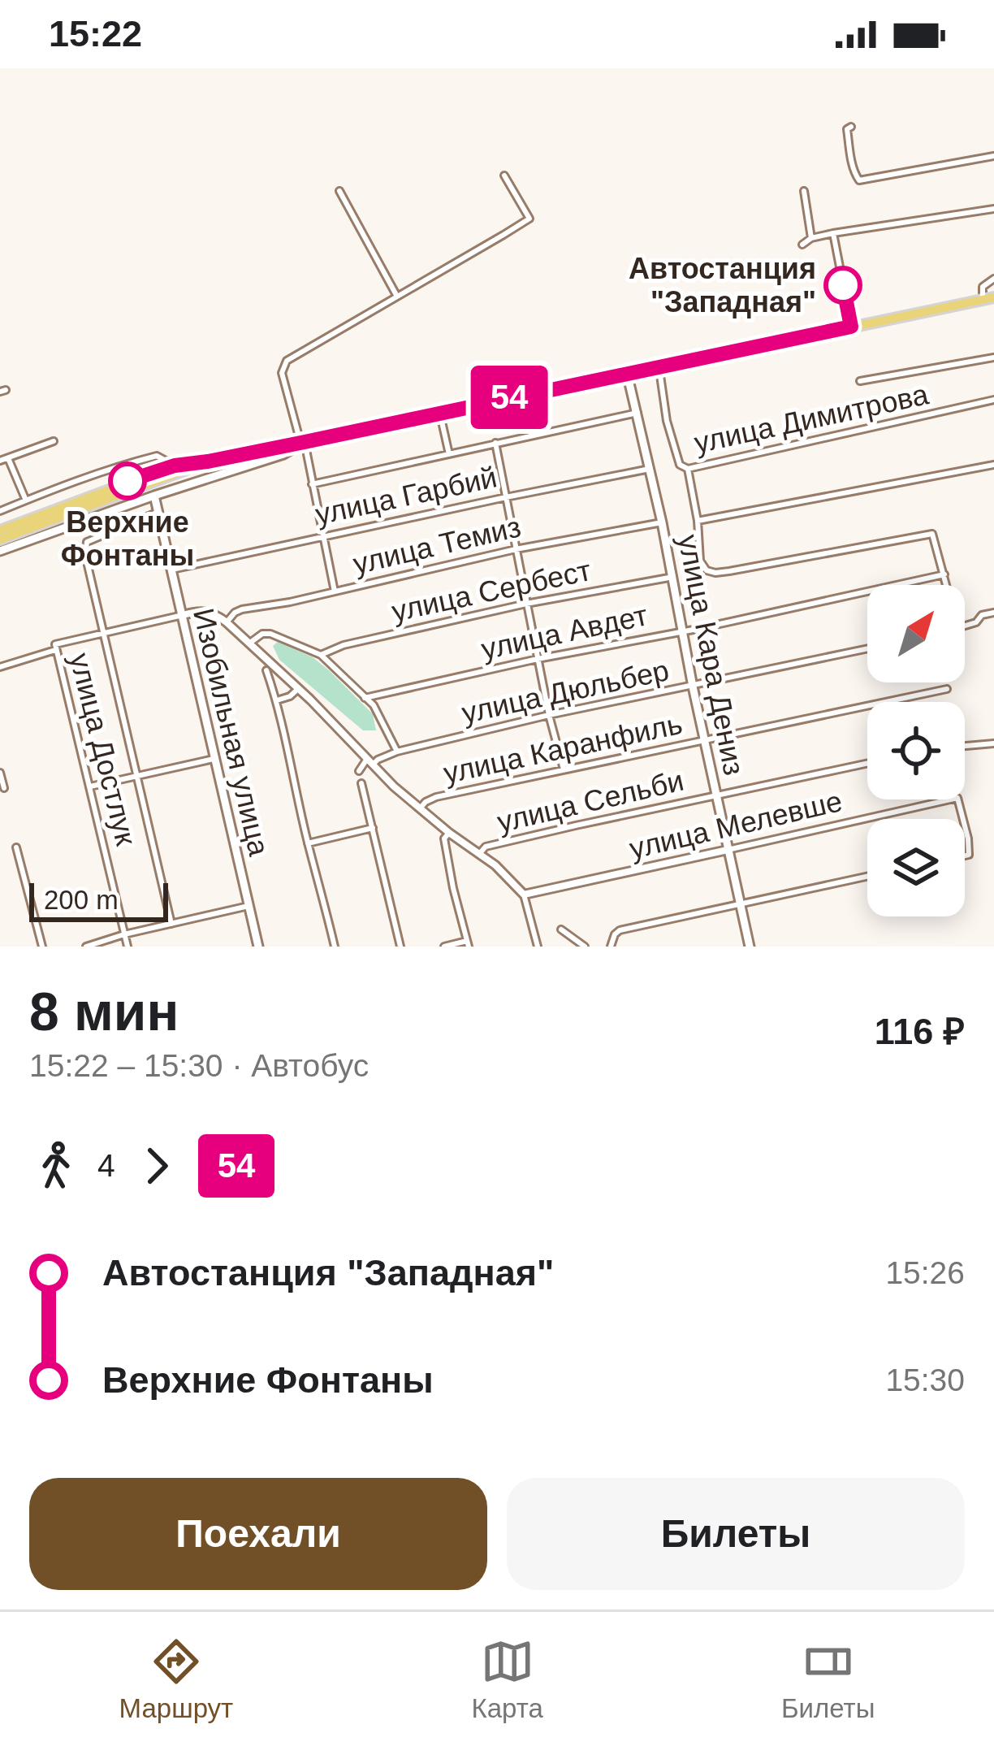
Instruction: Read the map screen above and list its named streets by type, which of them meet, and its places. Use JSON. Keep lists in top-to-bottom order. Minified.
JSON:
{"streets":{"main road":["улица Кара Дениз","Изобильная улица"],"street":["улица Димитрова","улица Гарбий","улица Темиз","улица Сербест","улица Авдет","улица Дюльбер","улица Каранфиль","улица Достлук","улица Сельби","улица Мелевше"]},"crossings":[["улица Гарбий","улица Кара Дениз"],["улица Гарбий","Изобильная улица"],["улица Темиз","улица Кара Дениз"],["улица Сербест","улица Кара Дениз"],["улица Авдет","улица Кара Дениз"],["улица Кара Дениз","улица Дюльбер"],["улица Кара Дениз","улица Каранфиль"],["улица Кара Дениз","улица Сельби"],["улица Кара Дениз","улица Мелевше"],["Изобильная улица","улица Достлук"]],"places":["Автостанция \"Западная\"","Верхние Фонтаны"],"lines":["bus line 54"],"scale_bar":"200 m","north":"top right","page":{"status":"15:22","on_map":"54","scale":"200 m","heading":["8 мин","15:22 – 15:30 · Автобус","116 ₽"],"legs":["4","54"],"list":[{"name":"Автостанция \"Западная\"","value":"15:26"},{"name":"Верхние Фонтаны","value":"15:30"}],"buttons":["Поехали","Билеты"],"tabs":["Маршрут","Карта","Билеты"]}}
